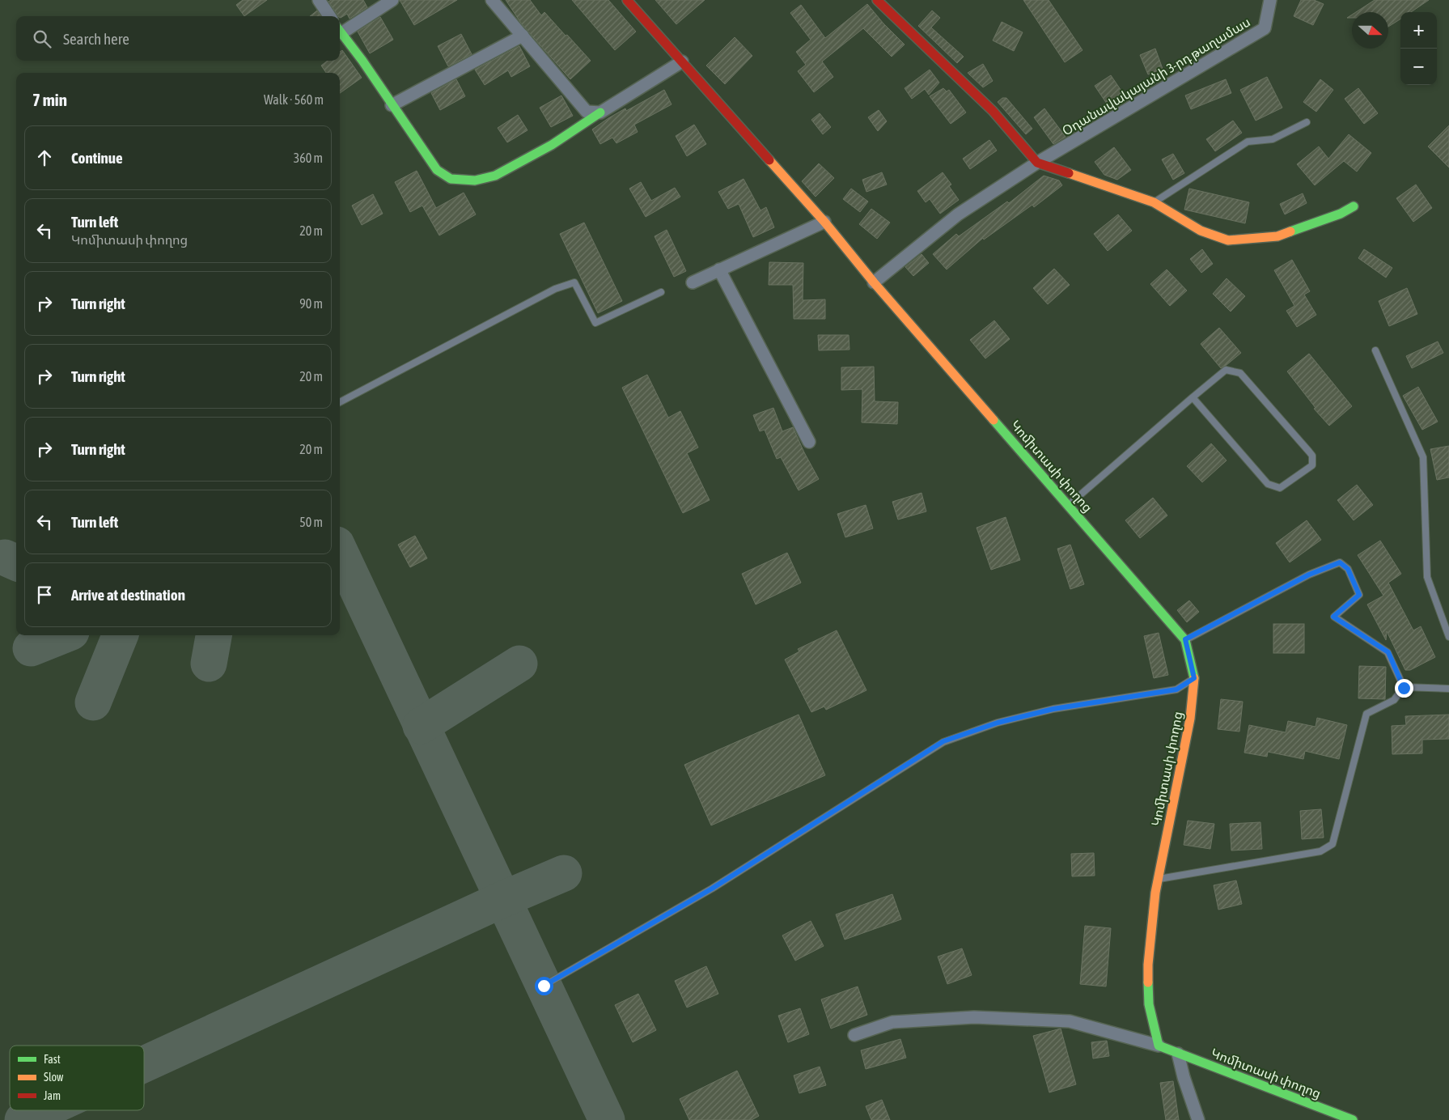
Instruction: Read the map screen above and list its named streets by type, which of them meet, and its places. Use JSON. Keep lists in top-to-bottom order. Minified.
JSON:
{"streets":{"main road":["Կոմիտասի փողոց"],"street":["Օդանավակայանի 3-րդ թաղամաս"]},"crossings":[["Օդանավակայանի 3-րդ թաղամաս","Կոմիտասի փողոց"]],"legend":["Fast","Slow","Jam"],"north":"right","page":{"map_buttons":["+","−"],"search":"Search here","heading":["7 min","Walk · 560 m"],"list":[["Continue","360 m"],["Turn left","Կոմիտասի փողոց","20 m"],["Turn right","90 m"],["Turn right","20 m"],["Turn right","20 m"],["Turn left","50 m"],"Arrive at destination"]}}
